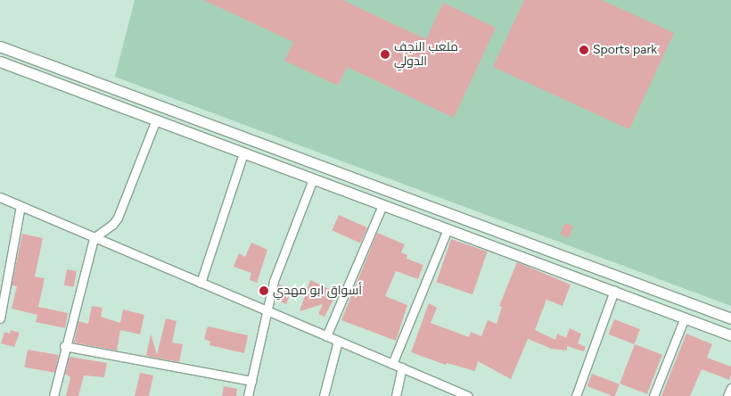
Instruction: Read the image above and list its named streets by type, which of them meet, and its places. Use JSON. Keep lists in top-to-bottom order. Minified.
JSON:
{"places":["Sports park","ملعب النجف الدولي","أسواق ابو مهدي"]}
